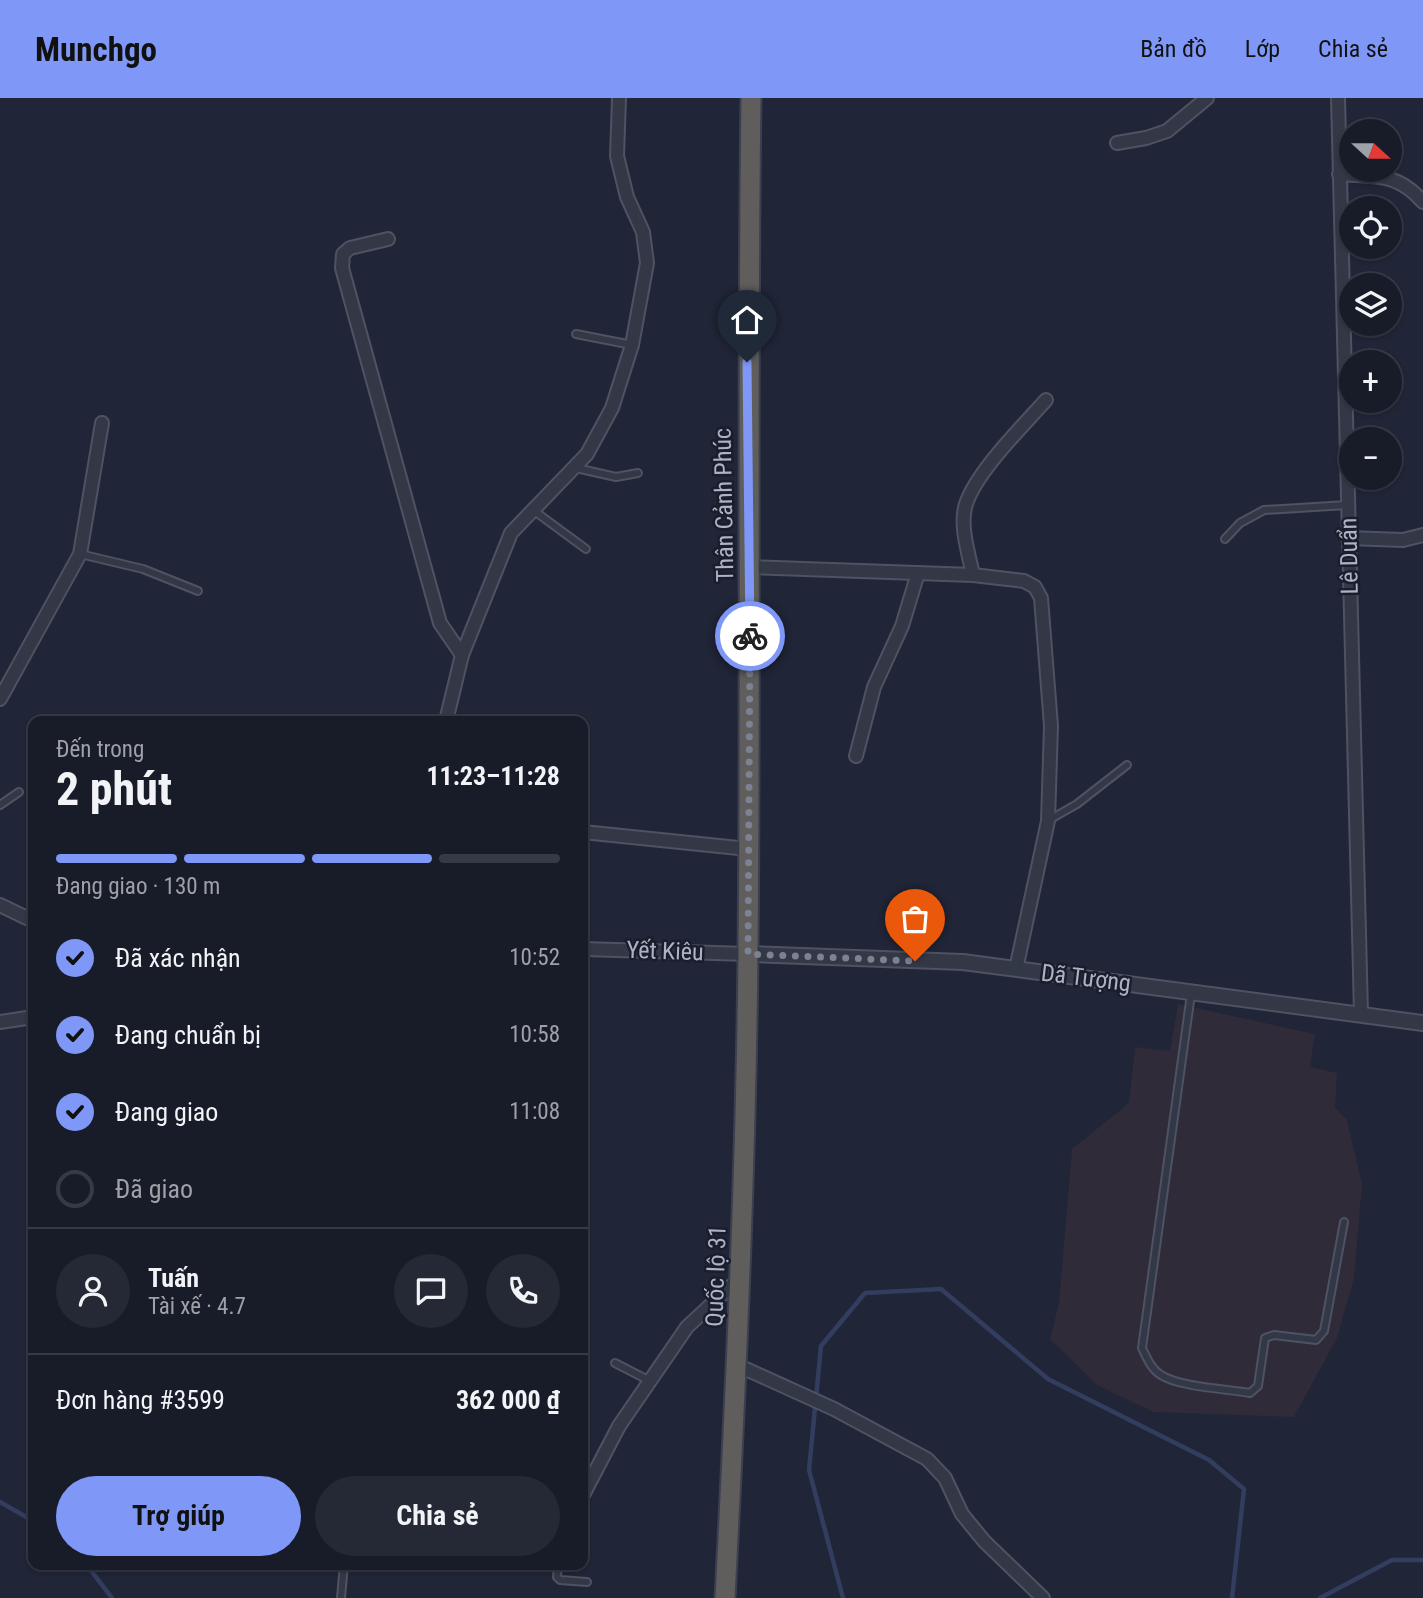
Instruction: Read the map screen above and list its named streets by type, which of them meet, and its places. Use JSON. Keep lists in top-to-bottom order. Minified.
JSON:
{"streets":{"highway":["Thân Cảnh Phúc","Quốc lộ 31"],"street":["Lê Duẩn","Yết Kiêu","Dã Tượng"]},"crossings":[["Thân Cảnh Phúc","Yết Kiêu"],["Thân Cảnh Phúc","Dã Tượng"],["Thân Cảnh Phúc","Quốc lộ 31"],["Lê Duẩn","Dã Tượng"],["Yết Kiêu","Dã Tượng"],["Yết Kiêu","Quốc lộ 31"],["Dã Tượng","Quốc lộ 31"]],"north":"right","page":{"header":"Munchgo","nav":["Bản đồ","Lớp","Chia sẻ"],"map_buttons":["+","−"],"heading":["2 phút","Đến trong","11:23–11:28"],"panel":["Tuấn","Tài xế · 4.7","Đơn hàng #3599","362 000 ₫"],"bar":"Đang giao · 130 m","list":[["Đã xác nhận","10:52"],["Đang chuẩn bị","10:58"],["Đang giao","11:08"],"Đã giao"],"buttons":["Trợ giúp","Chia sẻ"]}}
